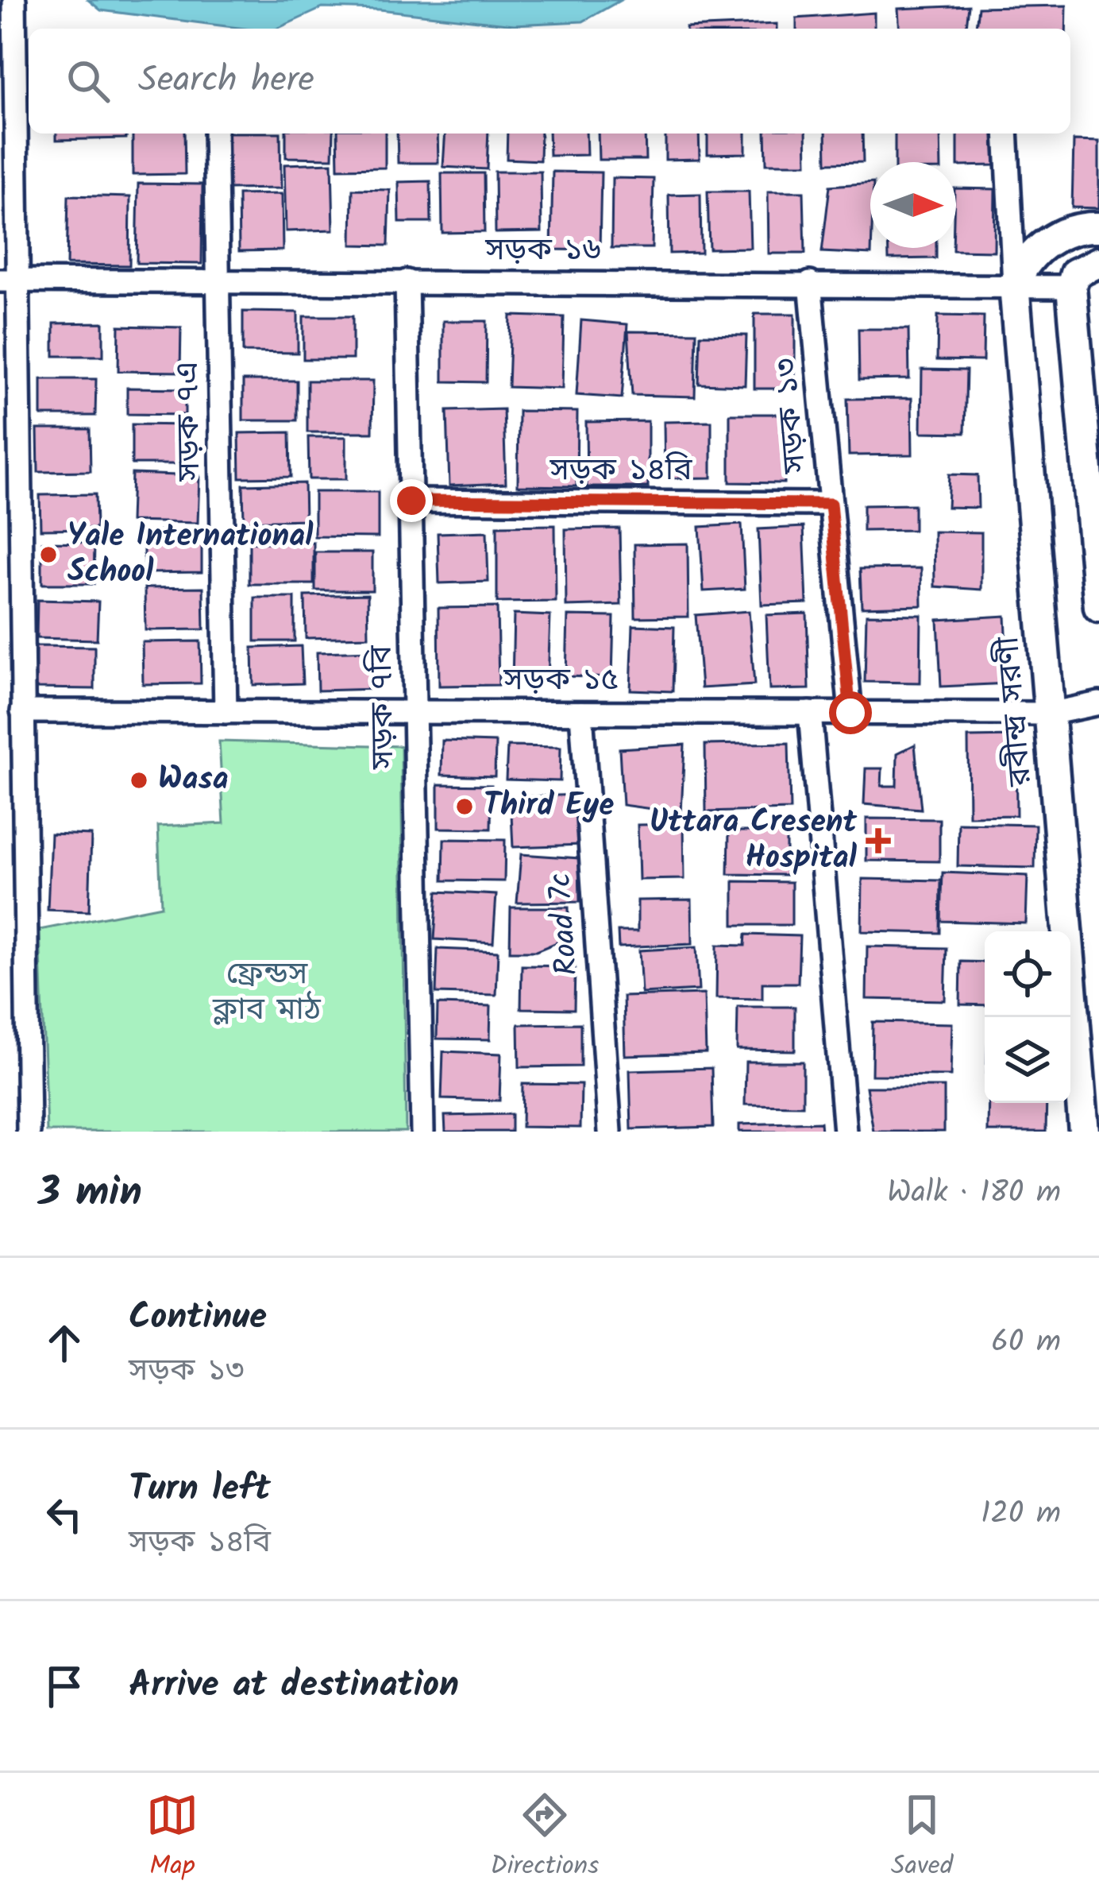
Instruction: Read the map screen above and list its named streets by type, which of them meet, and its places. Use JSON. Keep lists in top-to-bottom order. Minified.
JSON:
{"streets":{"street":["সড়ক ১৬","সড়ক ১৩","সড়ক ৭এ","সড়ক ১৪বি","সড়ক ১৫","সড়ক ৭বি","রবীন্দ্র সরণী","Road 7c"]},"crossings":[["সড়ক ১৬","সড়ক ১৩"],["সড়ক ১৬","সড়ক ৭এ"],["সড়ক ১৬","সড়ক ৭বি"],["সড়ক ১৬","রবীন্দ্র সরণী"],["সড়ক ১৩","সড়ক ১৪বি"],["সড়ক ১৩","সড়ক ১৫"],["সড়ক ৭এ","সড়ক ১৫"],["সড়ক ১৪বি","সড়ক ৭বি"],["সড়ক ১৫","সড়ক ৭বি"],["সড়ক ১৫","রবীন্দ্র সরণী"],["সড়ক ১৫","Road 7c"]],"parks":["ফ্রেন্ডস ক্লাব মাঠ"],"places":{"other":["Yale International School","Wasa","Third Eye"],"health":["Uttara Cresent Hospital"]},"north":"right","page":{"search":"Search here","heading":["3 min","Walk · 180 m"],"list":[["Continue","সড়ক ১৩","60 m"],["Turn left","সড়ক ১৪বি","120 m"],"Arrive at destination"],"nav":["Map","Directions","Saved"]}}
